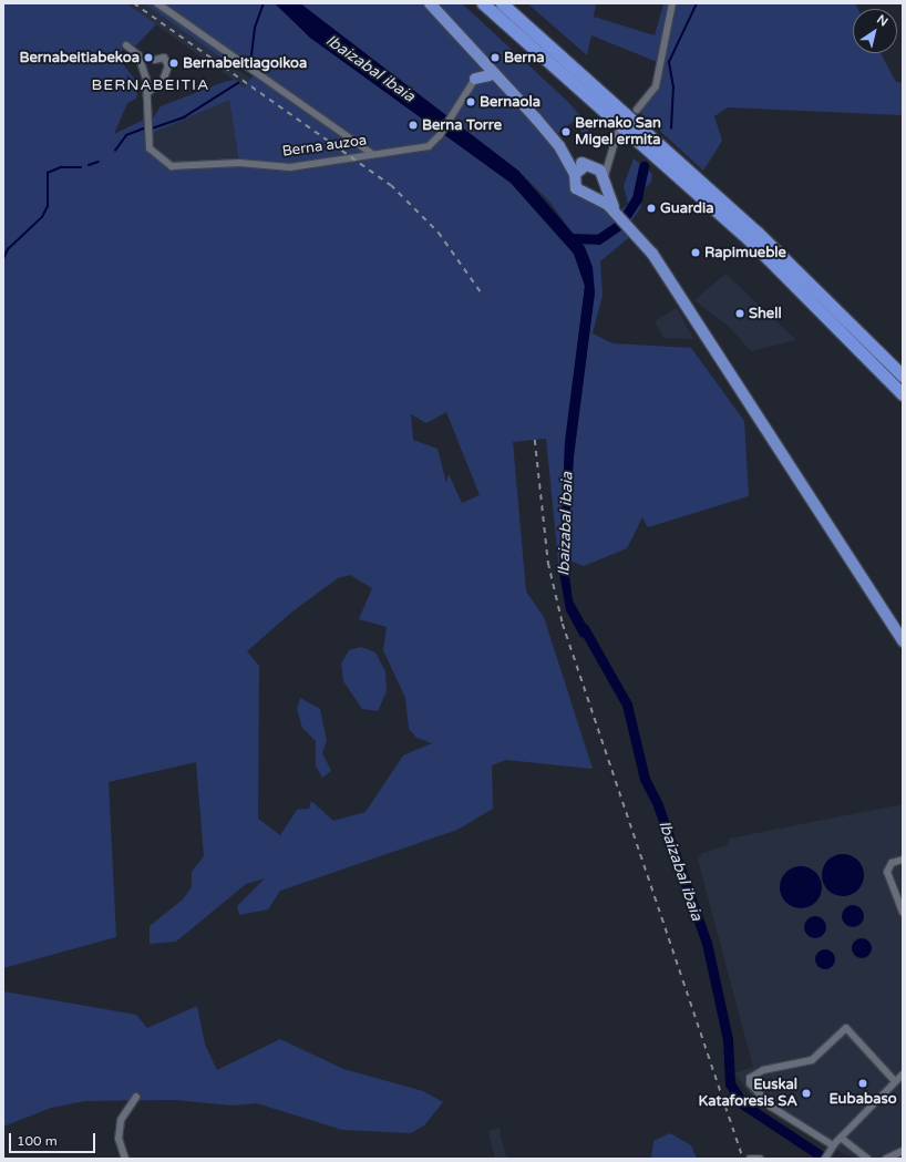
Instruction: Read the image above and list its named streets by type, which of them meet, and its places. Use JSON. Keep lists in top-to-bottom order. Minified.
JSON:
{"streets":{"street":["Berna auzoa"]},"districts":["BERNABEITIA"],"water":["Ibaizabal ibaia"],"places":["Bernabeitiabekoa","Berna","Bernabeitiagoikoa","Bernaola","Berna Torre","Bernako San Migel ermita","Guardia","Rapimueble","Shell","Eubabaso","Euskal Kataforesis SA"],"scale_bar":"100 m","north":"top right"}
